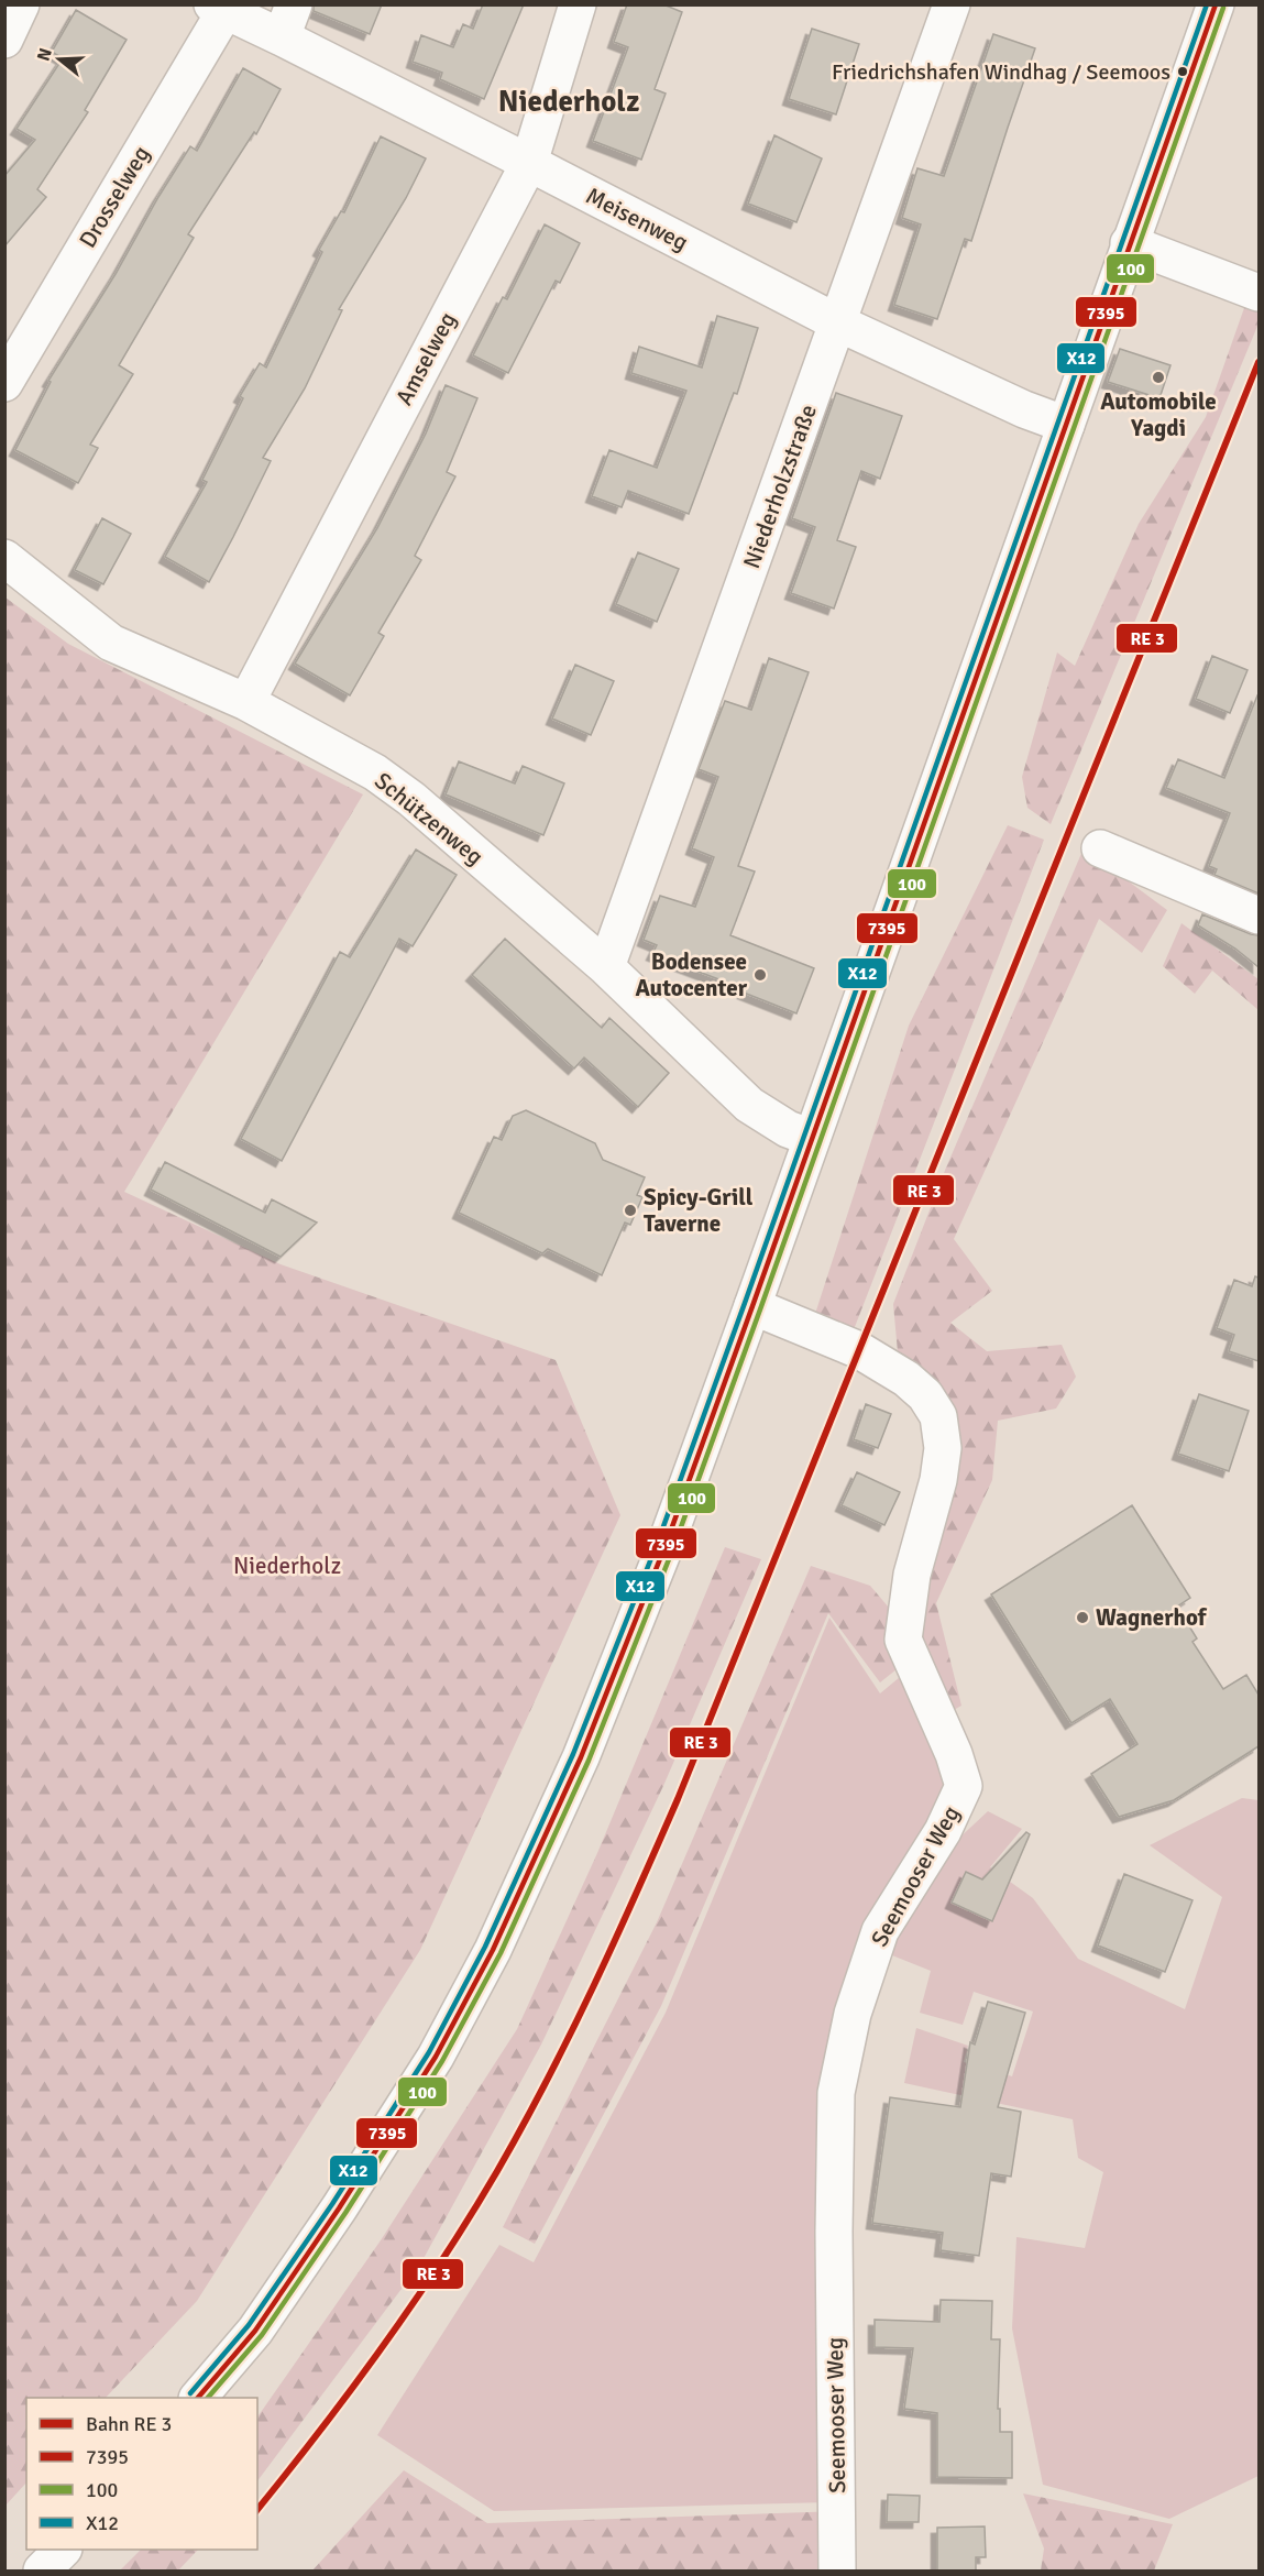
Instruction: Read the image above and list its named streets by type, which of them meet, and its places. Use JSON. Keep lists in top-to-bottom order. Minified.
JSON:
{"streets":{"street":["Drosselweg","Meisenweg","Amselweg","Niederholzstraße","Schützenweg","Seemooser Weg"]},"crossings":[["Drosselweg","Meisenweg"],["Meisenweg","Amselweg"],["Meisenweg","Niederholzstraße"],["Amselweg","Schützenweg"],["Niederholzstraße","Schützenweg"]],"districts":["Niederholz"],"parks":["Niederholz"],"places":["Friedrichshafen Windhag / Seemoos","Automobile Yagdi","Bodensee Autocenter","Spicy-Grill Taverne","Wagnerhof"],"lines":["transit line 7395","transit line X12","transit line 100"],"legend":["Bahn RE 3","7395","100","X12"],"north":"left"}
